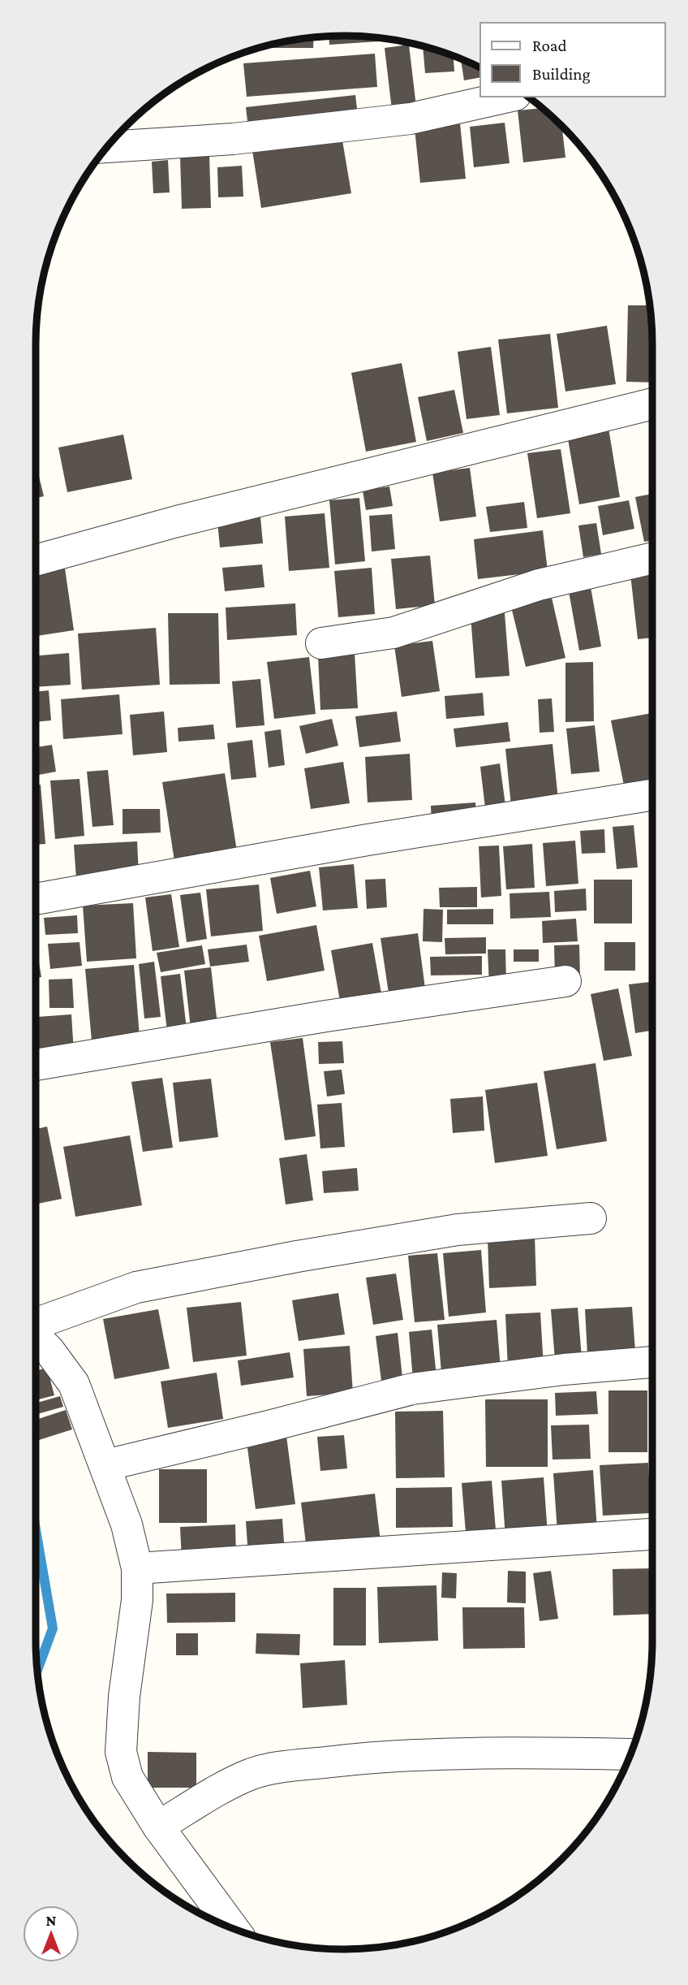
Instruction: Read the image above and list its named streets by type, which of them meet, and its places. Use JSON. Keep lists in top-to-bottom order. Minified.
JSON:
{"legend":["Road","Building"],"north":"top"}
